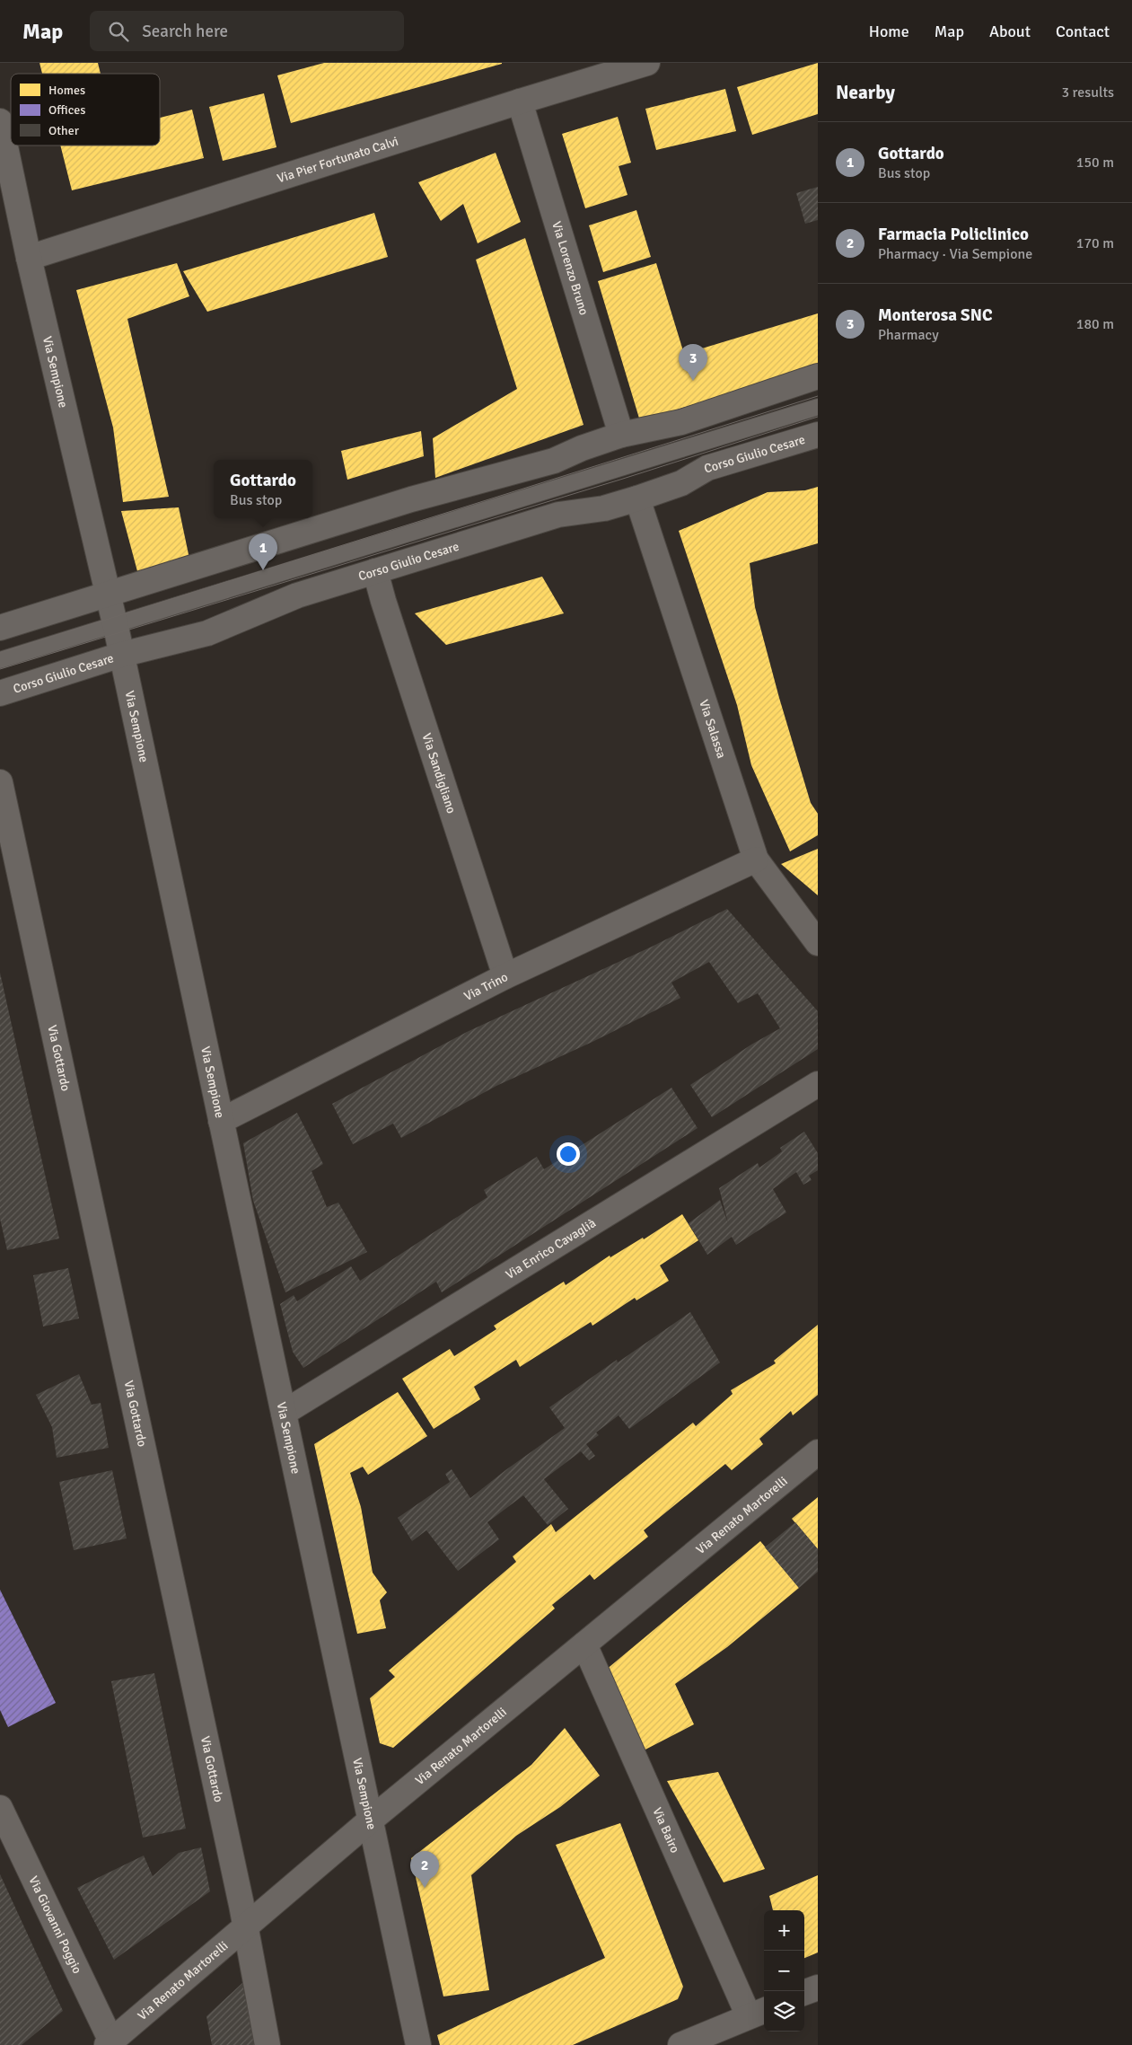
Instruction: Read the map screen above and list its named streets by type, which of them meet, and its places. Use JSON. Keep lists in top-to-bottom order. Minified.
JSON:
{"streets":{"street":["Via Pier Fortunato Calvi","Via Lorenzo Bruno","Via Sempione","Corso Giulio Cesare","Via Salassa","Via Sandigliano","Via Trino","Via Gottardo","Via Enrico Cavaglià","Via Renato Martorelli","Via Bairo","Via Giovanni Poggio"]},"crossings":[["Via Pier Fortunato Calvi","Via Lorenzo Bruno"],["Via Pier Fortunato Calvi","Via Sempione"],["Via Sempione","Corso Giulio Cesare"],["Via Sempione","Via Trino"],["Via Sempione","Via Enrico Cavaglià"],["Via Sempione","Via Renato Martorelli"],["Corso Giulio Cesare","Via Salassa"],["Corso Giulio Cesare","Via Sandigliano"],["Via Salassa","Via Trino"],["Via Sandigliano","Via Trino"],["Via Gottardo","Via Renato Martorelli"],["Via Renato Martorelli","Via Bairo"],["Via Renato Martorelli","Via Giovanni Poggio"]],"legend":["Homes","Offices","Other"],"page":{"header":"Map","search":"Search here","nav":["Home","Map","About","Contact"],"heading":["Nearby","3 results"],"list":[{"mark":"1","name":"Gottardo","note":"Bus stop","value":"150 m"},{"mark":"2","name":"Farmacia Policlinico","note":"Pharmacy · Via Sempione","value":"170 m"},{"mark":"3","name":"Monterosa SNC","note":"Pharmacy","value":"180 m"}],"pins":["3","1","2"],"popup":["Gottardo","Bus stop"],"map_buttons":["+","−"]}}
